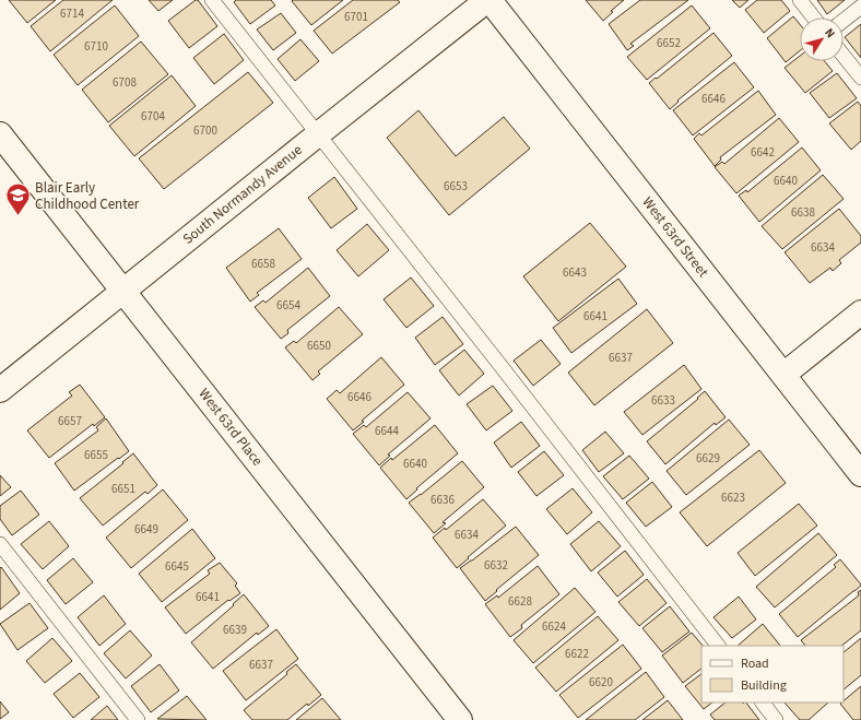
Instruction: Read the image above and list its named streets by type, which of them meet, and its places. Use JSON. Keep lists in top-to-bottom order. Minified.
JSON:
{"streets":{"street":["South Normandy Avenue","West 63rd Street","West 63rd Place"]},"crossings":[["South Normandy Avenue","West 63rd Street"],["South Normandy Avenue","West 63rd Place"]],"places":{"school or university":["Blair Early Childhood Center"]},"house_numbers":["6714","6701","6652","6710","6708","6646","6704","6700","6642","6640","6653","6638","6634","6658","6643","6654","6641","6650","6637","6646","6633","6657","6644","6655","6629","6640","6651","6623","6636","6649","6634","6632","6645","6641","6628","6624","6639","6622","6637","6620"],"legend":["Road","Building"],"north":"top right"}
